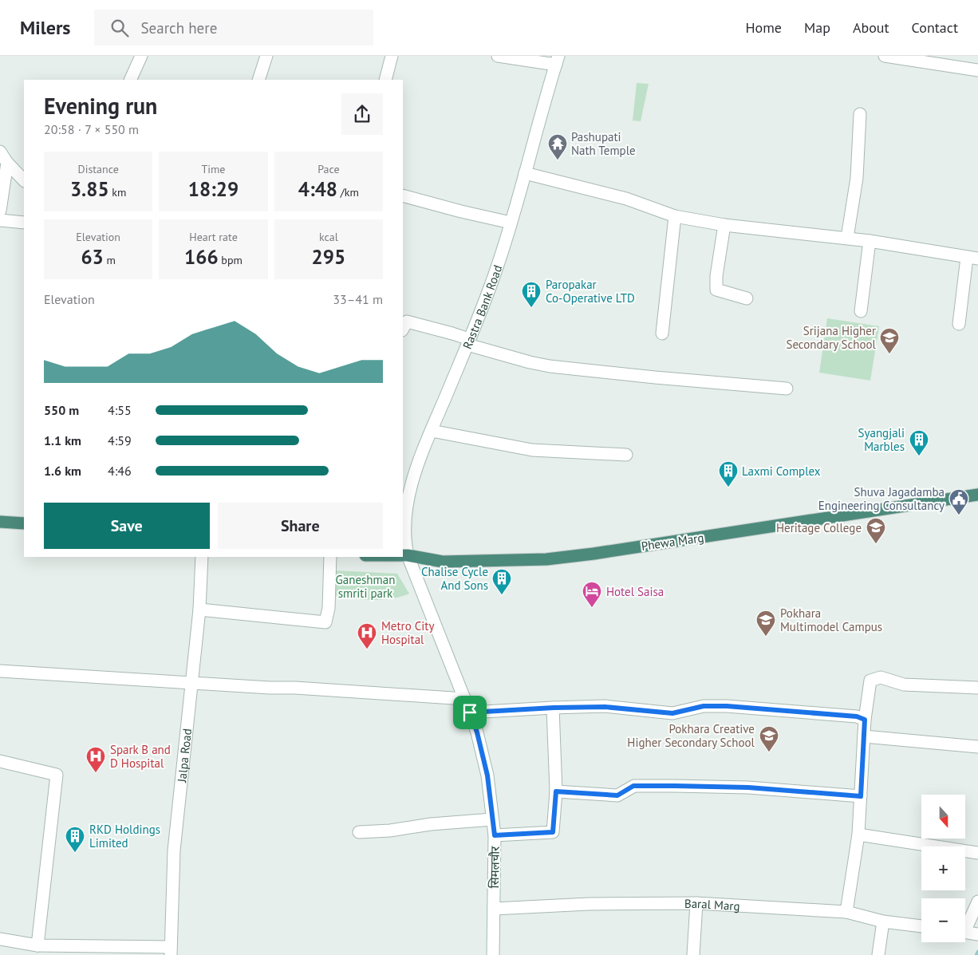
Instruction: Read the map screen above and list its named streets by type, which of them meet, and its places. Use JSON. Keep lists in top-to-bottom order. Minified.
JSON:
{"streets":{"highway":["Phewa Marg"],"street":["Rastra Bank Road","Jalpa Road","सिमलचौर","Baral Marg"]},"crossings":[["Rastra Bank Road","Phewa Marg"],["Rastra Bank Road","सिमलचौर"],["Phewa Marg","सिमलचौर"],["सिमलचौर","Baral Marg"]],"parks":["Ganeshman smriti park"],"places":{"temple":["Pashupati Nath Temple"],"building":["Paropakar Co-Operative LTD","Syangjali Marbles","Laxmi Complex","Chalise Cycle And Sons","RKD Holdings Limited"],"school or university":["Srijana Higher Secondary School","Heritage College","Pokhara Multimodel Campus","Pokhara Creative Higher Secondary School"],"public building":["Shuva Jagadamba Engineering Consultancy"],"hotel":["Hotel Saisa"],"hospital":["Metro City Hospital","Spark B and D Hospital"]},"north":"bottom","page":{"header":"Milers","search":"Search here","nav":["Home","Map","About","Contact"],"heading":["Evening run","20:58 · 7 × 550 m"],"stats":[["Distance","3.85 km"],["Time","18:29"],["Pace","4:48 /km"],["Elevation","63 m"],["Heart rate","166 bpm"],["kcal","295"]],"chart":["Elevation","33–41 m"],"list":[{"name":"550 m","note":"4:55"},{"name":"1.1 km","note":"4:59"},{"name":"1.6 km","note":"4:46"}],"buttons":["Save","Share"],"map_buttons":["+","−"]}}
